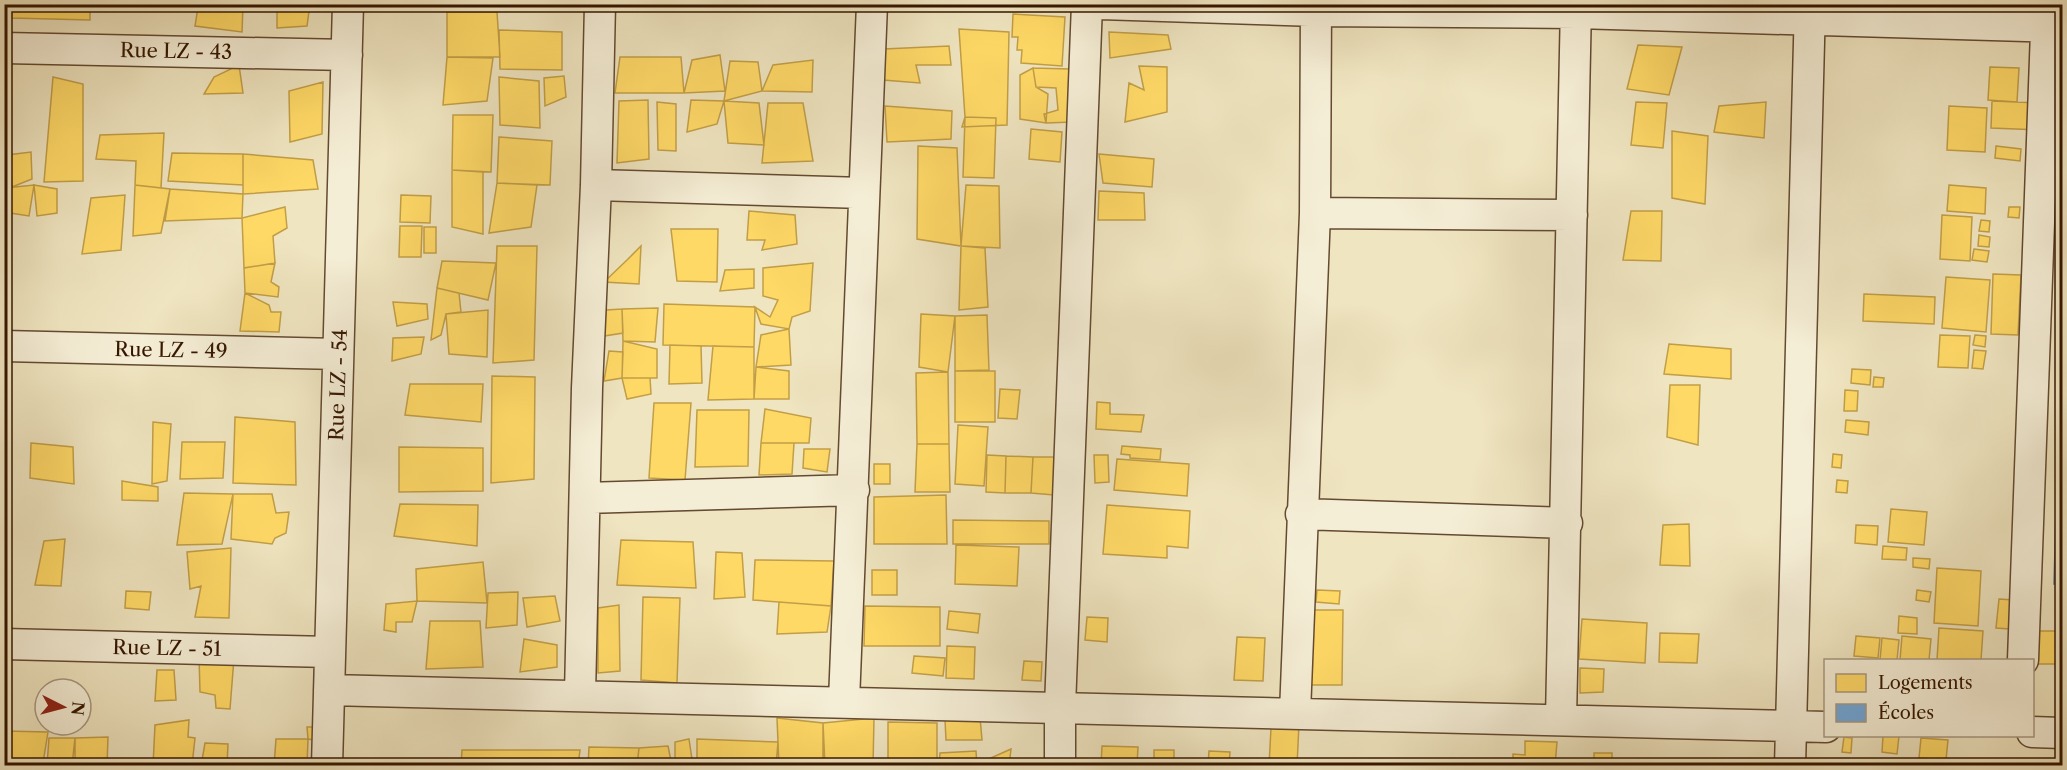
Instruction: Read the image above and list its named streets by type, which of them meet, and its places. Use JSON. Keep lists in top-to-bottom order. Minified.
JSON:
{"streets":{"street":["Rue LZ - 43","Rue LZ - 49","Rue LZ - 54","Rue LZ - 51"]},"crossings":[["Rue LZ - 43","Rue LZ - 54"],["Rue LZ - 49","Rue LZ - 54"],["Rue LZ - 54","Rue LZ - 51"]],"legend":["Logements","Écoles"],"north":"right"}
